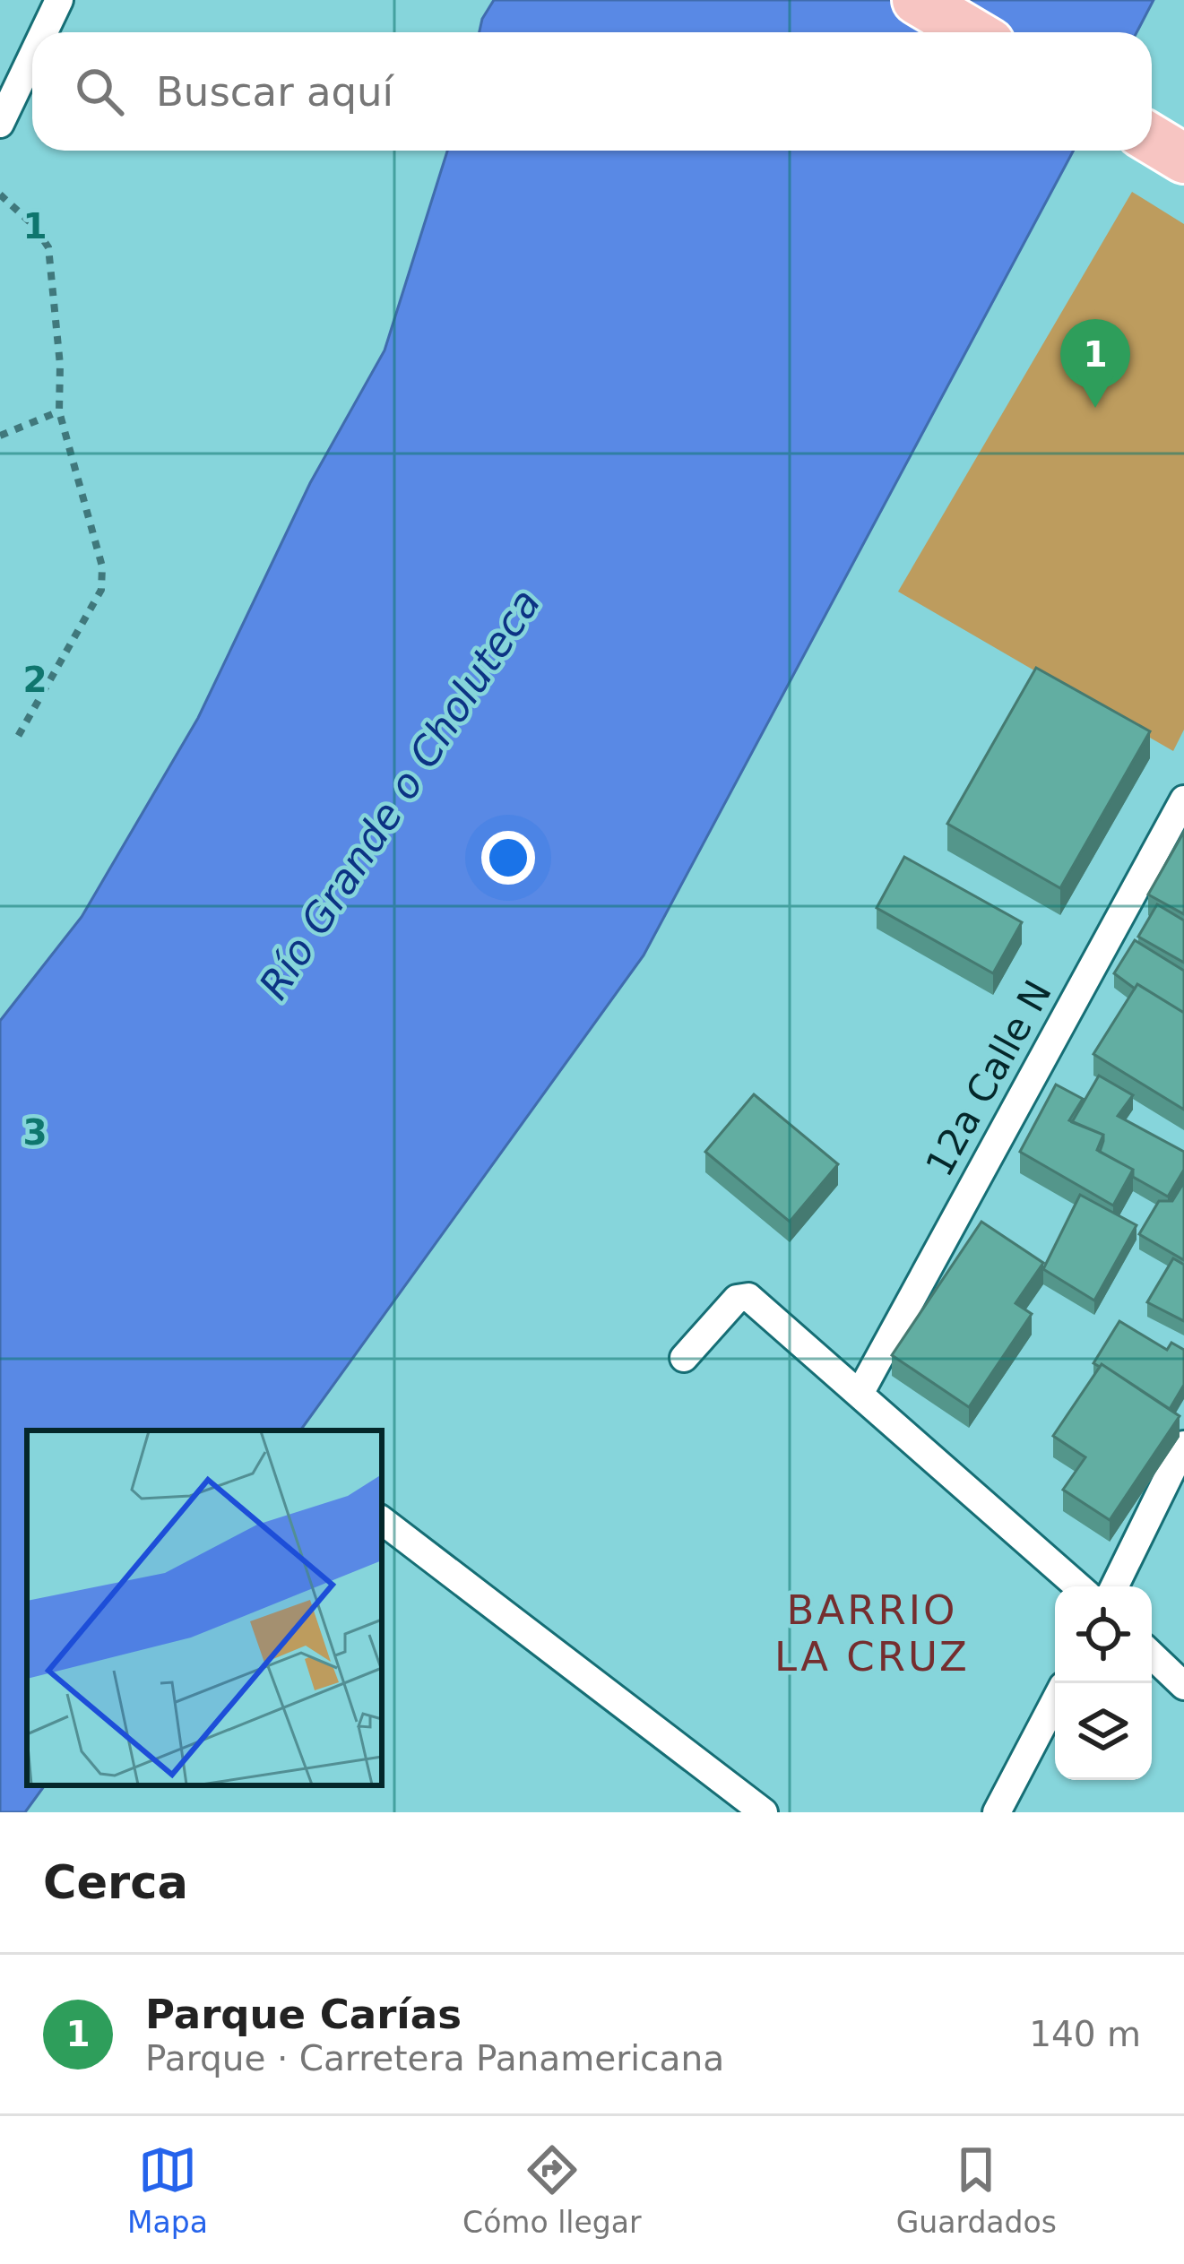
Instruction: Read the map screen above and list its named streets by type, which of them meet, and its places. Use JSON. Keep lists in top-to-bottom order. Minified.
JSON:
{"streets":{"street":["12a Calle N"]},"districts":["BARRIO LA CRUZ"],"water":["Río Grande o Choluteca"],"page":{"search":"Buscar aquí","pins":"1","heading":"Cerca","list":[{"mark":"1","name":"Parque Carías","note":"Parque · Carretera Panamericana","value":"140 m"}],"nav":["Mapa","Cómo llegar","Guardados"]},"grid":{"rows":["1","2","3"]}}
